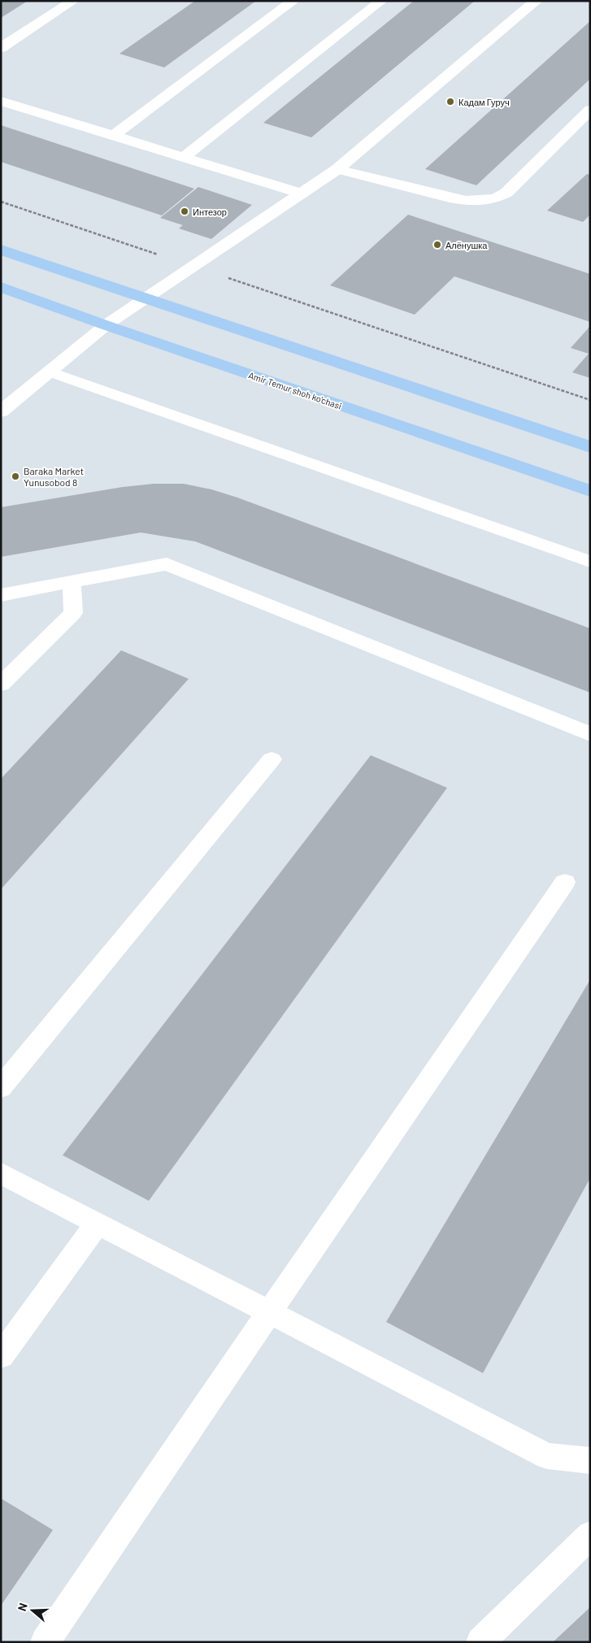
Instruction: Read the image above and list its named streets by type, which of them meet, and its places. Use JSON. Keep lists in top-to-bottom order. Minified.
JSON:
{"streets":{"main road":["Amir Temur shoh ko'chasi"]},"places":["Кадам Гуруч","Интезор","Алёнушка","Baraka Market Yunusobod 8"],"north":"left"}
